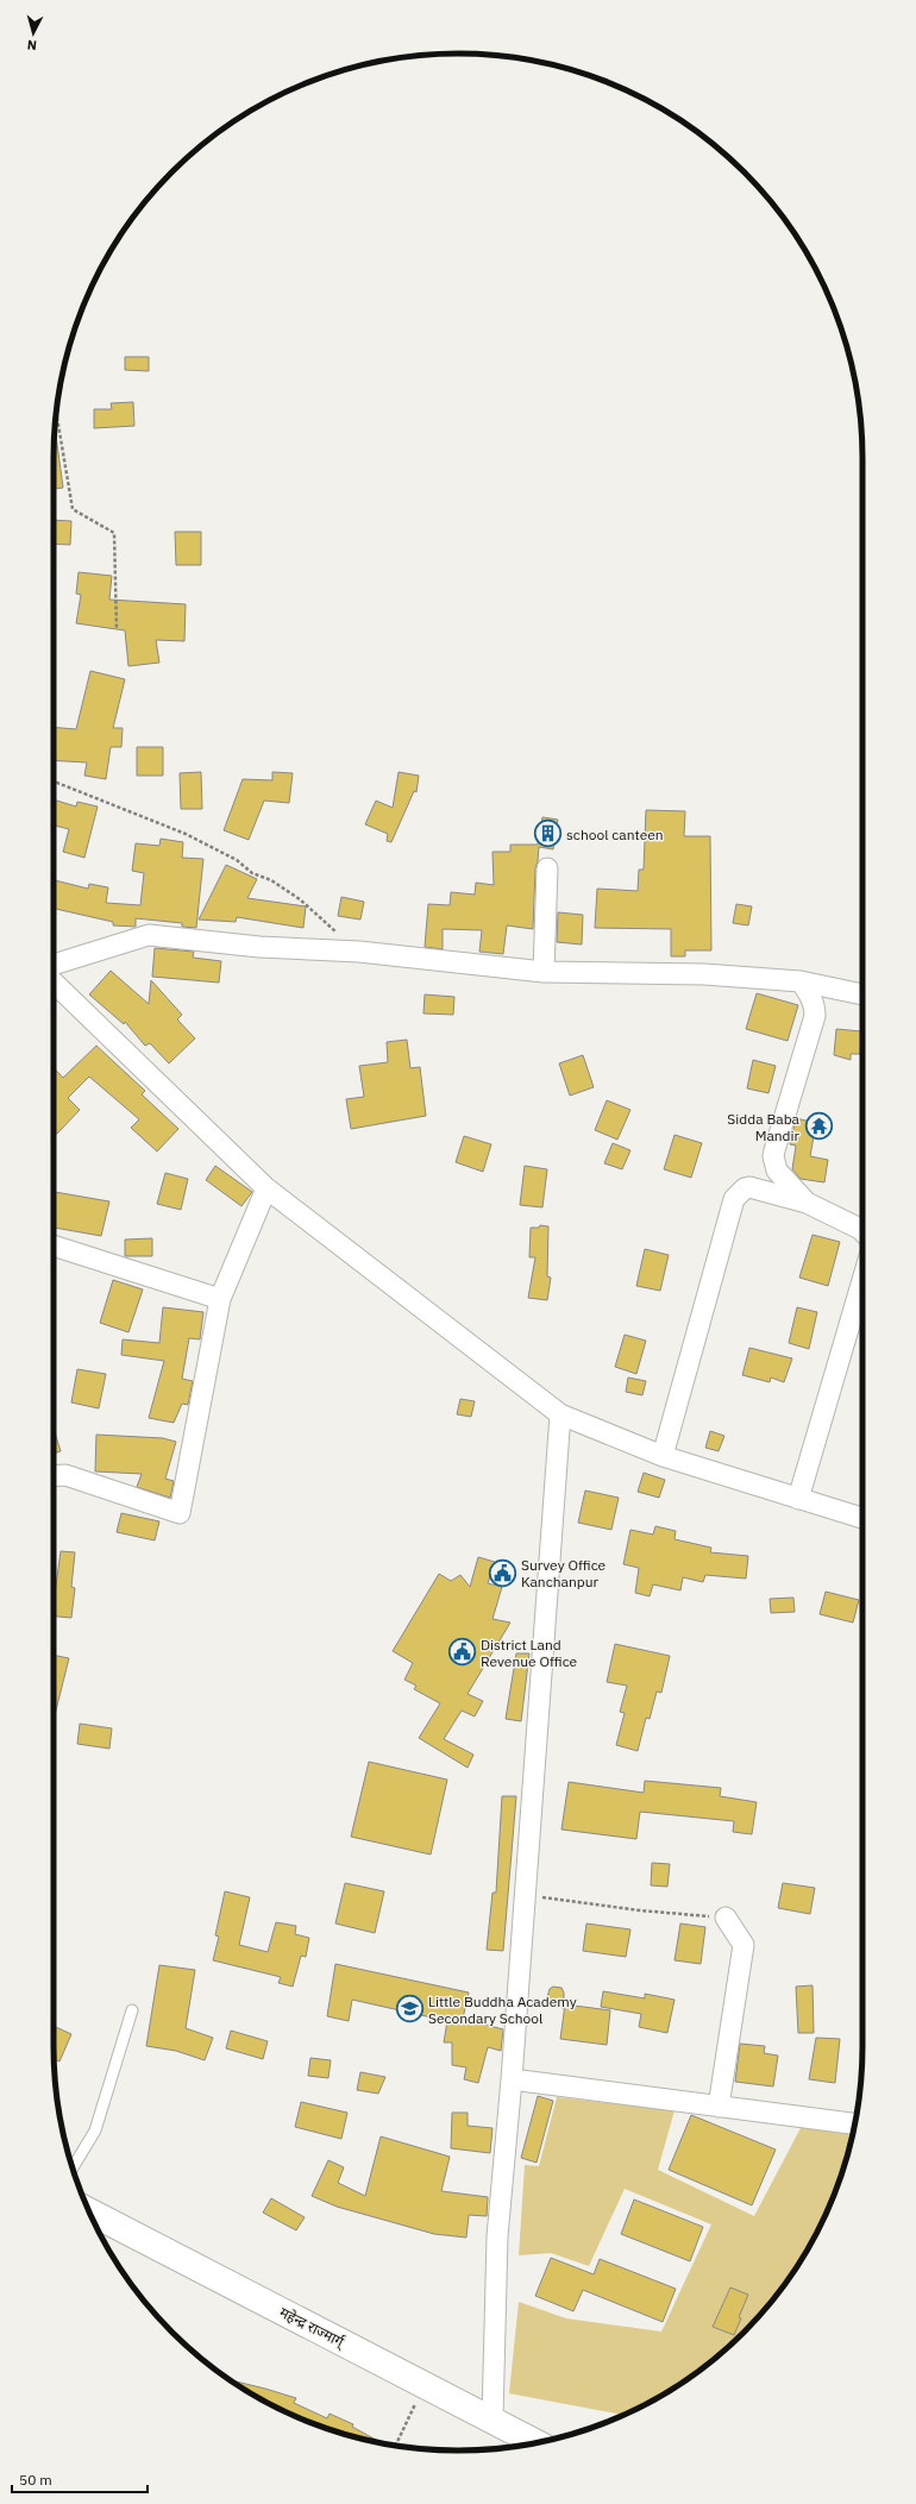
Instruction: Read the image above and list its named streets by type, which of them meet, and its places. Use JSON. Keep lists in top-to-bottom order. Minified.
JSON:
{"streets":{"highway":["महेन्द्र राज्मार्ग्"]},"places":{"building":["school canteen"],"temple":["Sidda Baba Mandir"],"public building":["Survey Office Kanchanpur","District Land Revenue Office"],"school or university":["Little Buddha Academy Secondary School"]},"scale_bar":"50 m","north":"bottom"}
